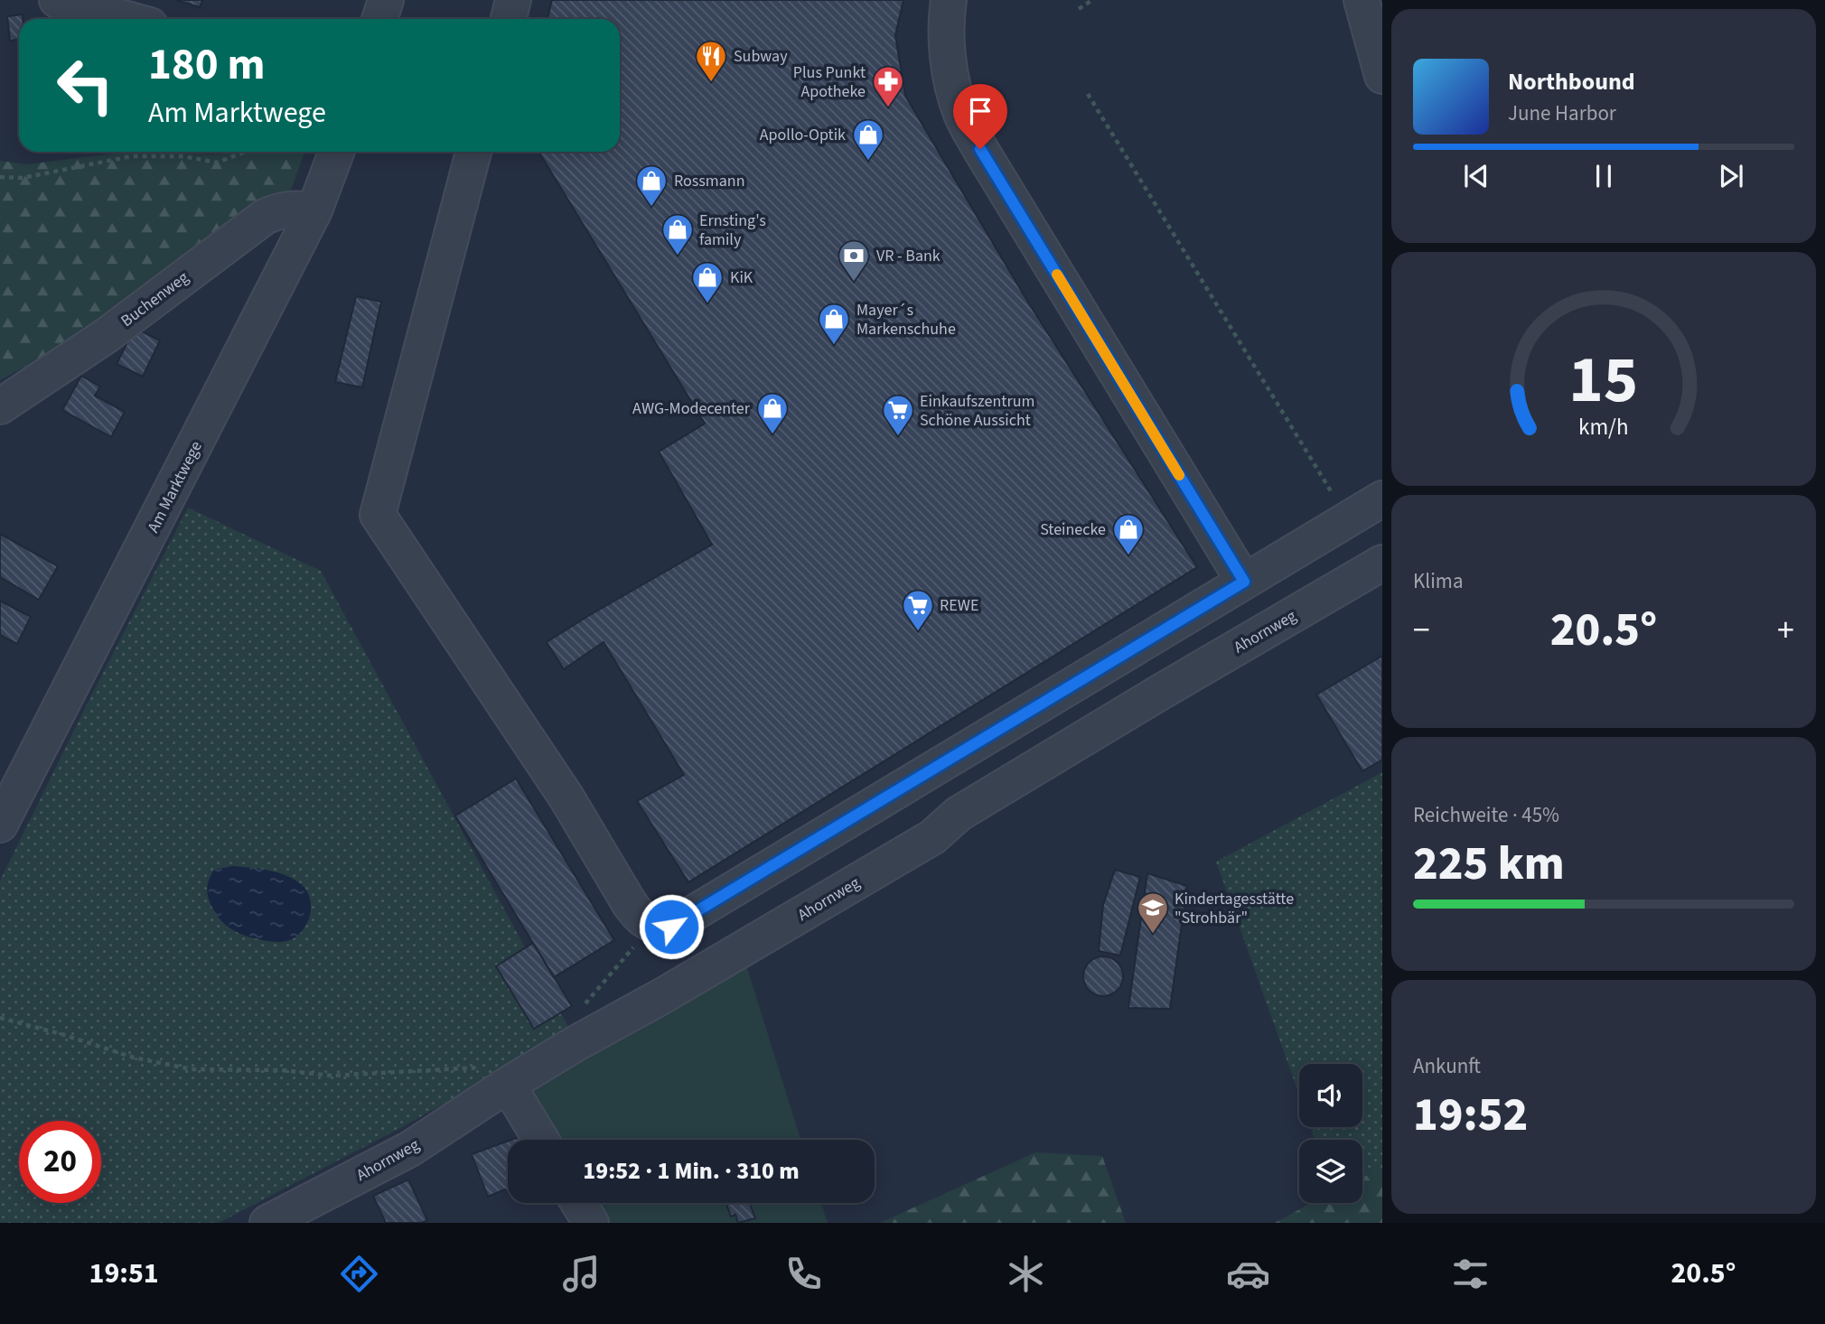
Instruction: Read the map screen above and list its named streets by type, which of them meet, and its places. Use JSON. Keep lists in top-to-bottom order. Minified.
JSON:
{"streets":{"street":["Buchenweg","Am Marktwege","Ahornweg"]},"crossings":[["Buchenweg","Am Marktwege"]],"places":{"restaurant":["Subway"],"pharmacy":["Plus Punkt Apotheke"],"shop":["Apollo-Optik","Rossmann","Ernsting's family","KiK","Mayer´s Markenschuhe","AWG-Modecenter","Steinecke"],"bank":["VR - Bank"],"supermarket":["Einkaufszentrum Schöne Aussicht","REWE"],"school or university":["Kindertagesstätte \"Strohbär\""]},"page":{"turn":["180 m","Am Marktwege"],"song":["Northbound","June Harbor"],"tile":["Klima",["Reichweite · 45%","225 km"],["Ankunft","19:52"]],"heat":["−","20.5°","+"],"limit":"20","trip":"19:52 · 1 Min. · 310 m","tabs":["19:51","20.5°"],"gauge":["15","km/h"]}}
